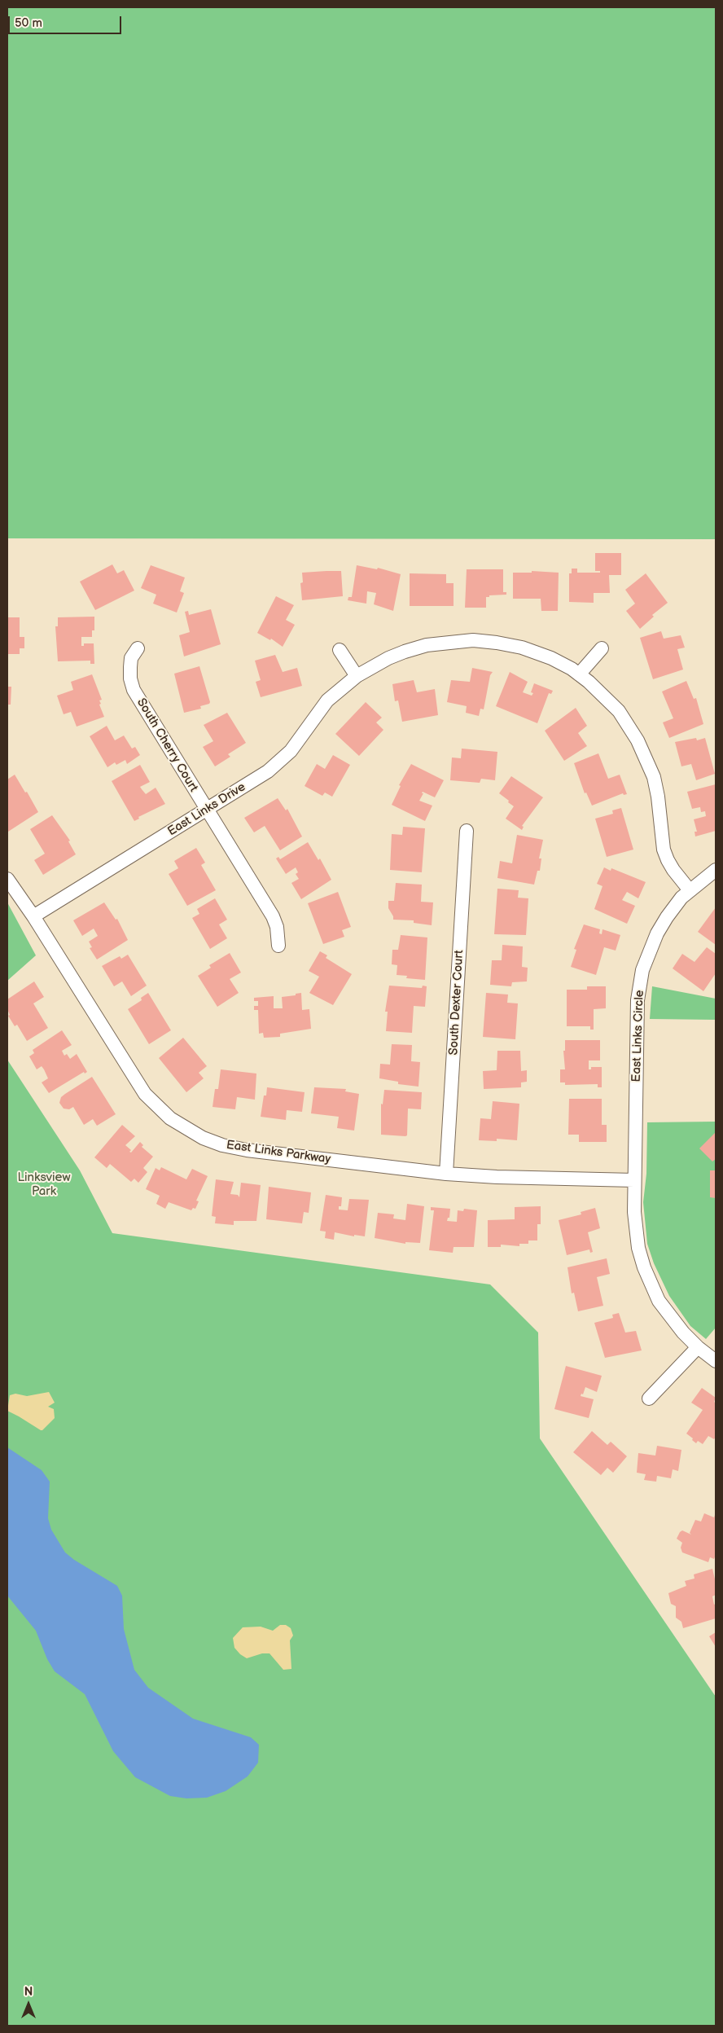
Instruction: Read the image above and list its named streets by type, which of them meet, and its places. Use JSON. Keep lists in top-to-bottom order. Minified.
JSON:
{"streets":{"street":["South Cherry Court","East Links Drive","South Dexter Court","East Links Circle","East Links Parkway"]},"crossings":[["South Cherry Court","East Links Drive"],["East Links Drive","East Links Circle"],["East Links Drive","East Links Parkway"],["South Dexter Court","East Links Parkway"],["East Links Circle","East Links Parkway"]],"parks":["Linksview Park"],"scale_bar":"50 m","north":"top"}
